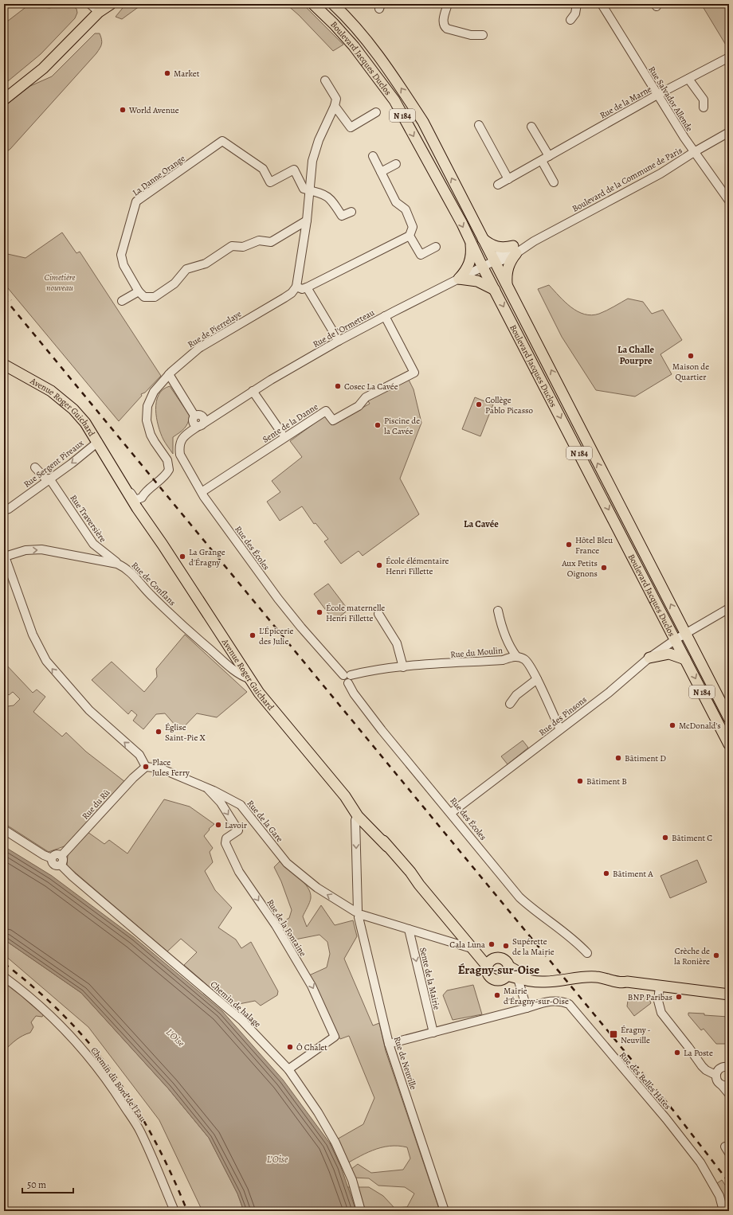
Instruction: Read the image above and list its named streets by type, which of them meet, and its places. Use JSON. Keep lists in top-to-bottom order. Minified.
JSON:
{"streets":{"main road":["Boulevard Jacques Duclos","N 184","Avenue Roger Guichard"],"street":["Rue Salvador Allende","Rue de la Marne","La Danne Orange","Boulevard de la Commune de Paris","Rue de l'Ormetteau","Rue de Pierrelaye","Sente de la Danne","Rue Sergent Pireaux","Rue Traversière","Rue des Écoles","Rue de Conflans","Rue du Moulin","Rue des Pinsons","Rue du Rû","Rue de la Gare","Rue de la Fontaine","Sente de la Mairie","Chemin de halage","Rue de Neuville","Rue des Belles Hâtes","Chemin du Bord de l'Eau"]},"crossings":[["Boulevard Jacques Duclos","N 184"],["Boulevard Jacques Duclos","Boulevard de la Commune de Paris"],["Boulevard Jacques Duclos","Rue de l'Ormetteau"],["Boulevard Jacques Duclos","Rue des Pinsons"],["Rue Salvador Allende","Rue de la Marne"],["Rue Salvador Allende","Boulevard de la Commune de Paris"],["N 184","Boulevard de la Commune de Paris"],["N 184","Rue de l'Ormetteau"],["N 184","Rue des Pinsons"],["Boulevard de la Commune de Paris","Rue de l'Ormetteau"],["Rue de l'Ormetteau","Sente de la Danne"],["Rue de l'Ormetteau","Rue des Écoles"],["Rue de Pierrelaye","Avenue Roger Guichard"],["Avenue Roger Guichard","Rue Sergent Pireaux"],["Avenue Roger Guichard","Rue de Conflans"],["Avenue Roger Guichard","Rue de la Gare"],["Avenue Roger Guichard","Rue de Neuville"],["Sente de la Danne","Rue des Écoles"],["Rue Sergent Pireaux","Rue Traversière"],["Rue Traversière","Rue de Conflans"],["Rue des Écoles","Rue du Moulin"],["Rue des Écoles","Rue des Pinsons"],["Rue du Moulin","Rue des Pinsons"],["Rue du Rû","Rue de la Gare"],["Rue du Rû","Chemin de halage"],["Rue de la Gare","Rue de la Fontaine"],["Rue de la Gare","Sente de la Mairie"],["Rue de la Gare","Rue de Neuville"],["Rue de la Fontaine","Chemin de halage"],["Sente de la Mairie","Rue des Belles Hâtes"],["Rue de Neuville","Rue des Belles Hâtes"]],"one_way":["Rue Sergent Pireaux","Rue de Conflans","Rue de la Gare","Rue de la Fontaine","Sente de la Mairie"],"districts":["La Challe Pourpre","La Cavée","Éragny-sur-Oise"],"water":["L'Oise","L’Oise"],"parks":["Cimetière nouveau"],"places":{"other":["Market","World Avenue","Maison de Quartier","Cosec La Cavée","Collège Pablo Picasso","Piscine de la Cavée","Hôtel Bleu France","La Grange d'Éragny","École élémentaire Henri Fillette","Aux Petits Oignons","École maternelle Henri Fillette","L'Épicerie des Julie","McDonald's","Église Saint-Pie X","Bâtiment D","Place Jules Ferry","Bâtiment B","Lavoir","Bâtiment C","Bâtiment A","Cala Luna","Supérette de la Mairie","Crèche de la Ronière","Mairie d'Éragny-sur-Oise","BNP Paribas","Ô Chalet","La Poste"],"transit":["Éragny - Neuville"]},"scale_bar":"50 m"}
